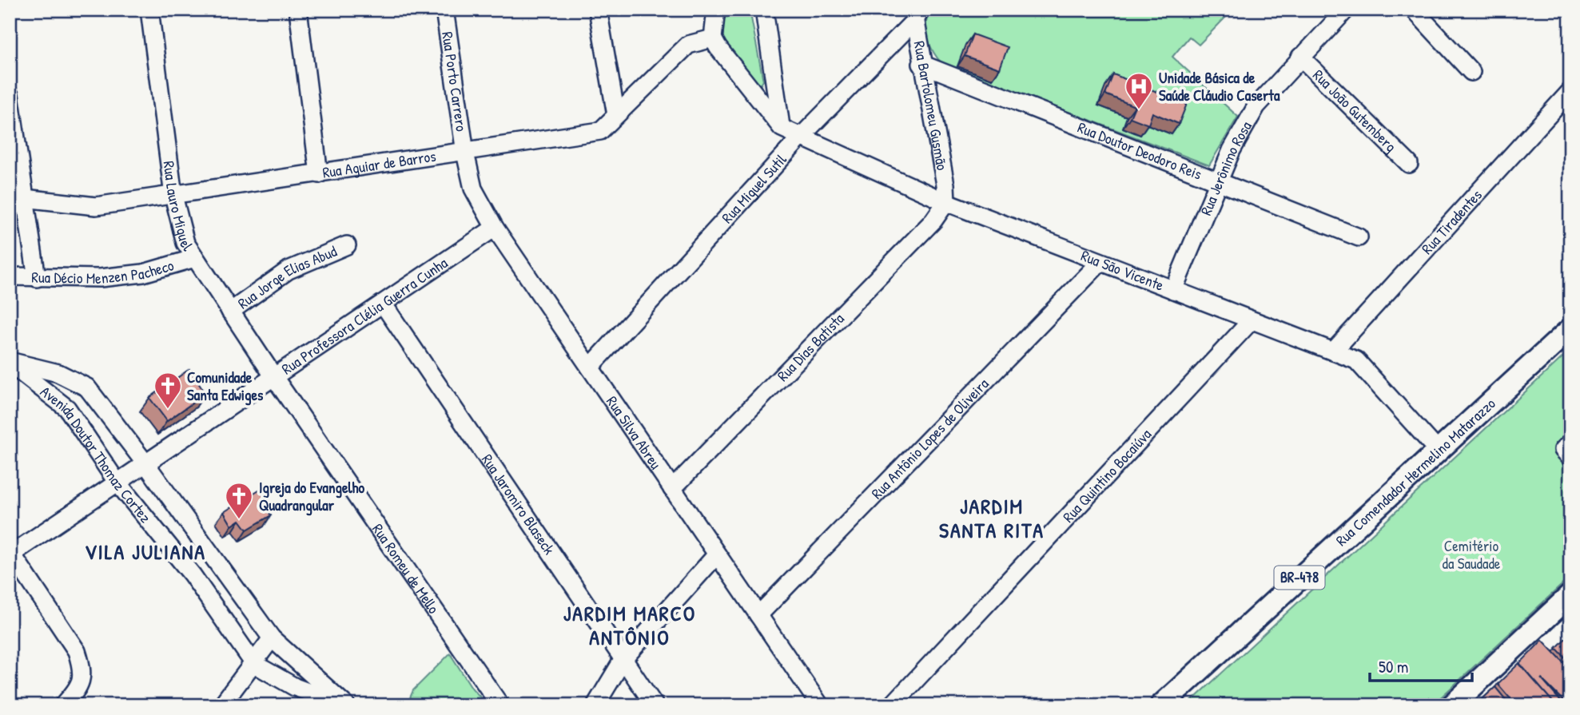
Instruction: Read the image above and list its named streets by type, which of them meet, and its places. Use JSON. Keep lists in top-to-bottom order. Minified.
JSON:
{"streets":{"main road":["Rua Comendador Hermelino Matarazzo","BR-478"],"street":["Rua Porto Carrero","Rua Bartolomeu Gusmão","Rua João Gutemberg","Rua Doutor Deodoro Reis","Rua Aguiar de Barros","Rua Jerônimo Rosa","Rua Miguel Sutil","Rua Lauro Miguel","Rua Tiradentes","Rua Décio Menzen Pacheco","Rua São Vicente","Rua Jorge Elias Abud","Rua Professora Clélia Guerra Cunha","Rua Dias Batista","Rua Silva Abreu","Rua Antônio Lopes de Oliveira","Avenida Doutor Thomaz Cortez","Rua Quintino Bocaiúva","Rua Jaromiro Blaseck","Rua Romeu de Mello"]},"crossings":[["Rua Porto Carrero","Rua Aguiar de Barros"],["Rua Porto Carrero","Rua Silva Abreu"],["Rua Bartolomeu Gusmão","Rua Doutor Deodoro Reis"],["Rua Bartolomeu Gusmão","Rua Miguel Sutil"],["Rua Bartolomeu Gusmão","Rua São Vicente"],["Rua Bartolomeu Gusmão","Rua Dias Batista"],["Rua João Gutemberg","Rua Jerônimo Rosa"],["Rua Doutor Deodoro Reis","Rua Jerônimo Rosa"],["Rua Aguiar de Barros","Rua Lauro Miguel"],["Rua Aguiar de Barros","Rua Silva Abreu"],["Rua Jerônimo Rosa","Rua São Vicente"],["Rua Miguel Sutil","Rua São Vicente"],["Rua Miguel Sutil","Rua Silva Abreu"],["Rua Lauro Miguel","Rua Décio Menzen Pacheco"],["Rua Lauro Miguel","Rua Jorge Elias Abud"],["Rua Lauro Miguel","Rua Professora Clélia Guerra Cunha"],["Rua Lauro Miguel","Rua Romeu de Mello"],["Rua Tiradentes","Rua São Vicente"],["Rua São Vicente","Rua Dias Batista"],["Rua São Vicente","Rua Antônio Lopes de Oliveira"],["Rua São Vicente","Rua Comendador Hermelino Matarazzo"],["Rua São Vicente","Rua Quintino Bocaiúva"],["Rua Professora Clélia Guerra Cunha","Rua Silva Abreu"],["Rua Professora Clélia Guerra Cunha","Avenida Doutor Thomaz Cortez"],["Rua Professora Clélia Guerra Cunha","Rua Jaromiro Blaseck"],["Rua Professora Clélia Guerra Cunha","Rua Romeu de Mello"],["Rua Dias Batista","Rua Silva Abreu"],["Rua Silva Abreu","Rua Antônio Lopes de Oliveira"]],"districts":["JARDIM SANTA RITA","VILA JULIANA","JARDIM MARCO ANTÔNIO"],"parks":["Cemitério da Saudade"],"places":{"hospital":["Unidade Básica de Saúde Cláudio Caserta"],"church":["Comunidade Santa Edwiges","Igreja do Evangelho Quadrangular"]},"scale_bar":"50 m"}
